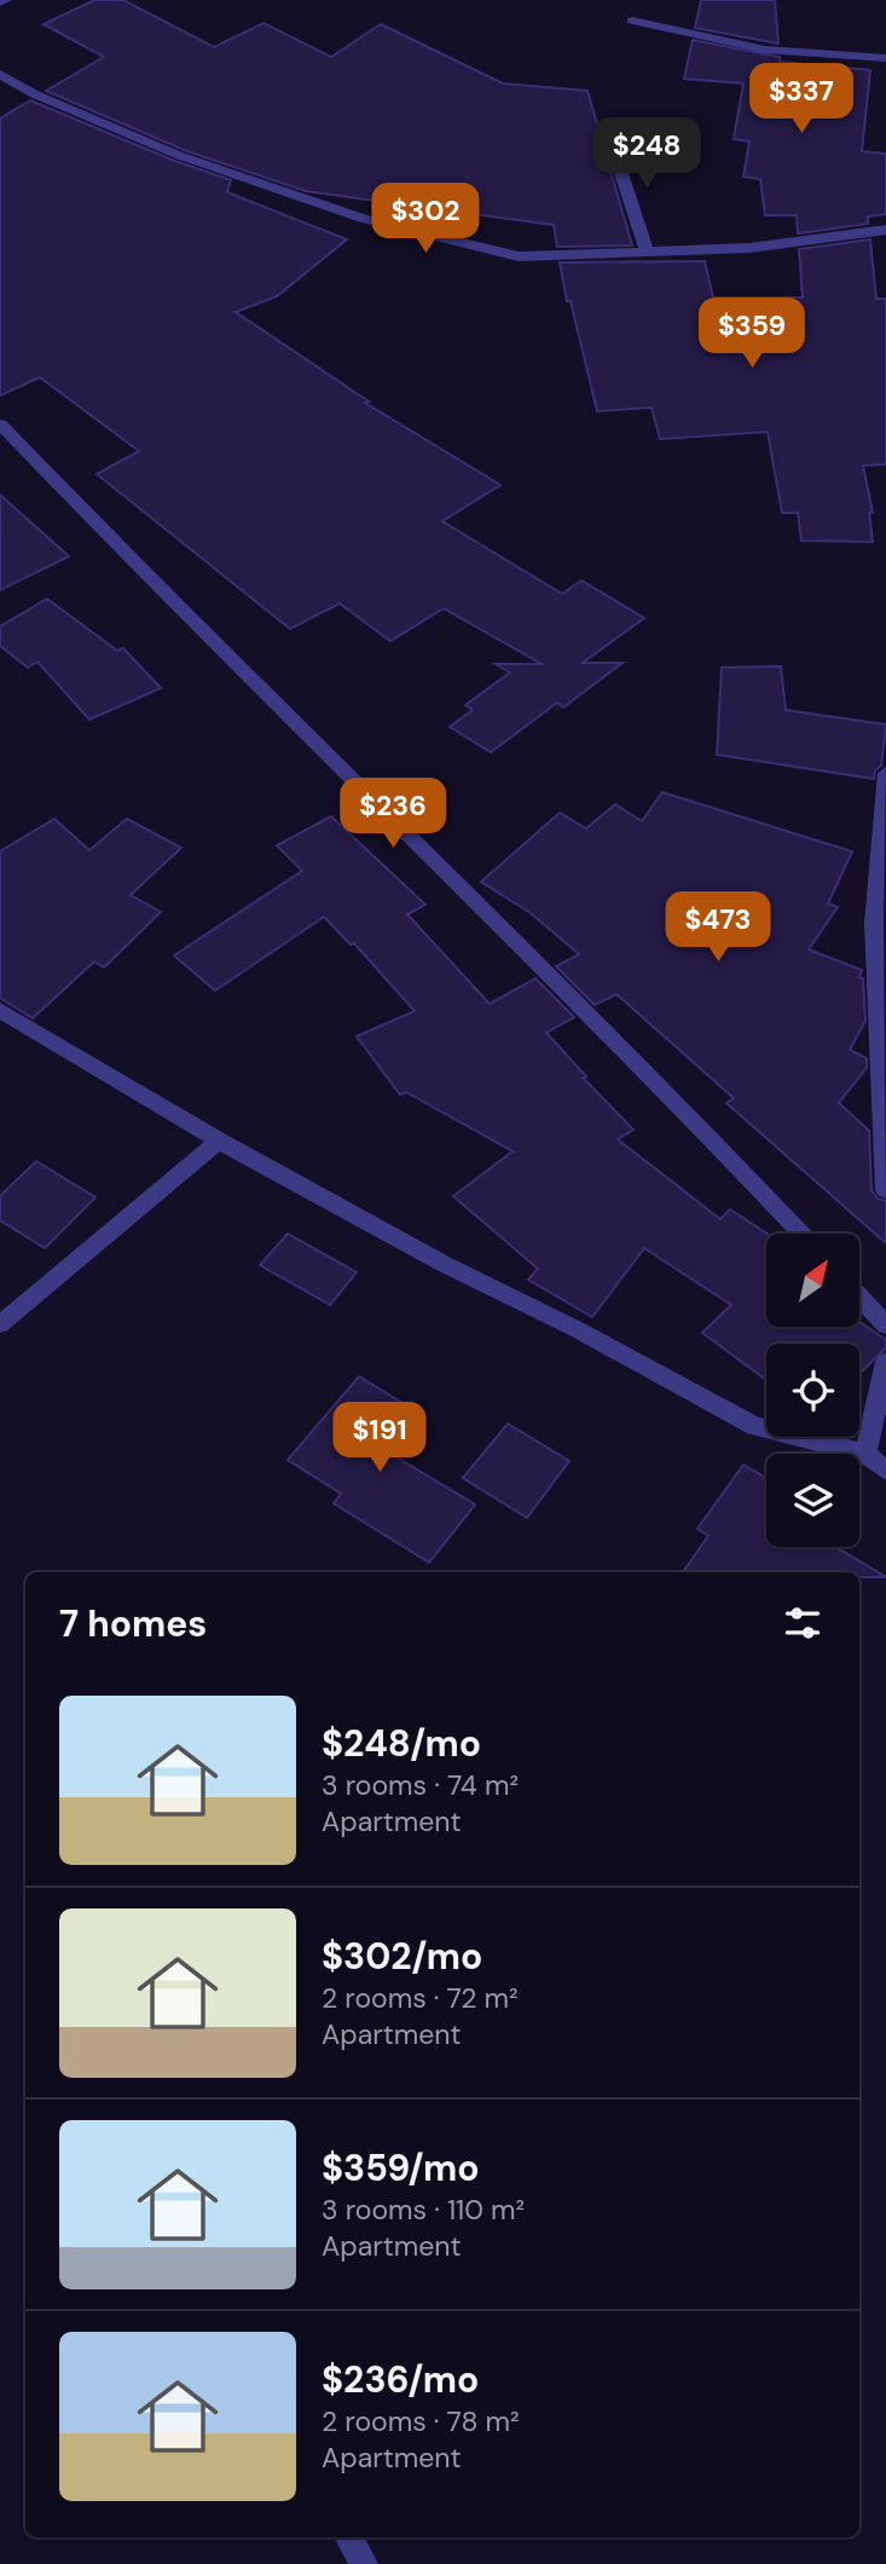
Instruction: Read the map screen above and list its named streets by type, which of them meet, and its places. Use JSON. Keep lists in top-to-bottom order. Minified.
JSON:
{"north":"top right","page":{"price":["$337","$248","$302","$359","$236","$473","$191"],"heading":"7 homes","list":[{"name":"$248/mo","note":"3 rooms · 74 m² · Apartment"},{"name":"$302/mo","note":"2 rooms · 72 m² · Apartment"},{"name":"$359/mo","note":"3 rooms · 110 m² · Apartment"},{"name":"$236/mo","note":"2 rooms · 78 m² · Apartment"}]}}
